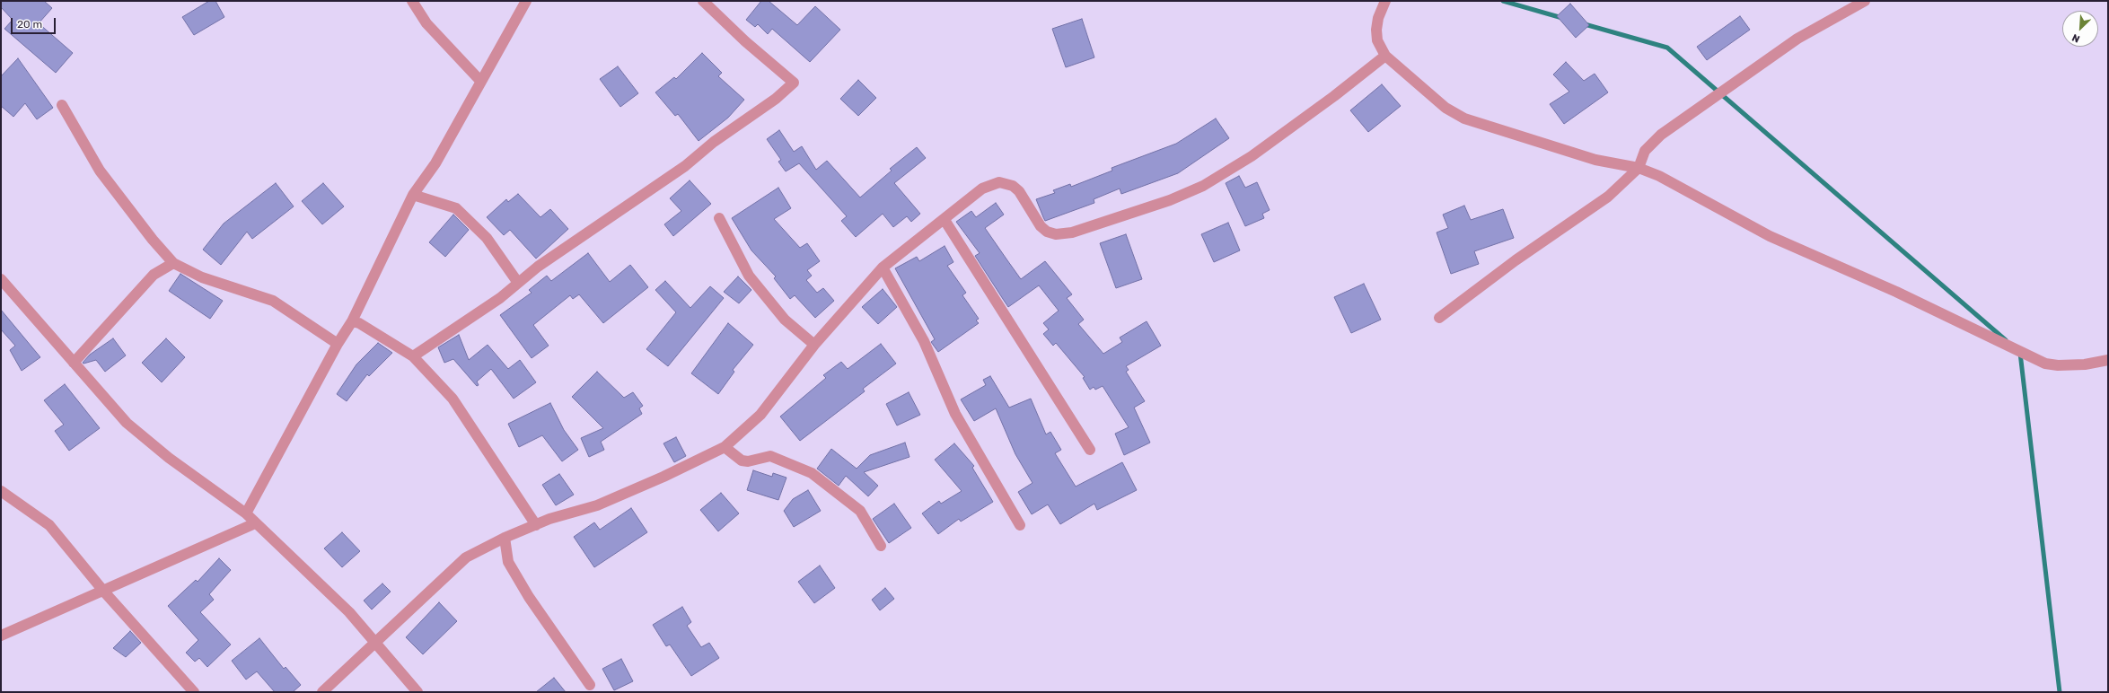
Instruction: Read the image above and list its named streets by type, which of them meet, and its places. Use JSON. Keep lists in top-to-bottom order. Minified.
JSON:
{"scale_bar":"20 m","north":"bottom left"}
